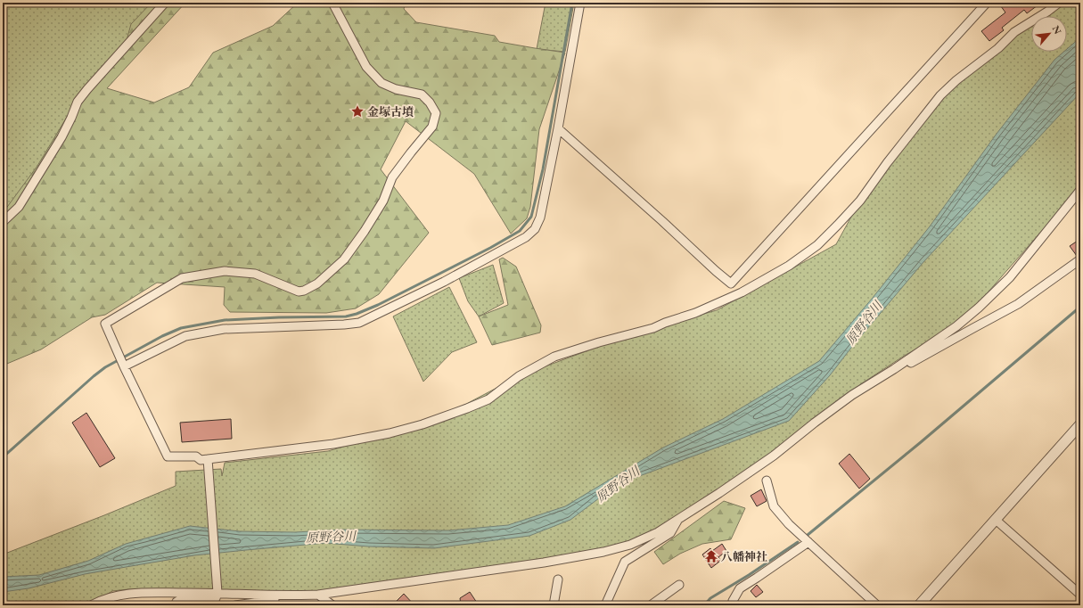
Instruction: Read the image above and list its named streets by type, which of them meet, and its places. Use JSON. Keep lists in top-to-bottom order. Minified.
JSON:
{"water":["原野谷川"],"places":{"place":["金塚古墳"],"temple":["八幡神社"]},"north":"top right"}
